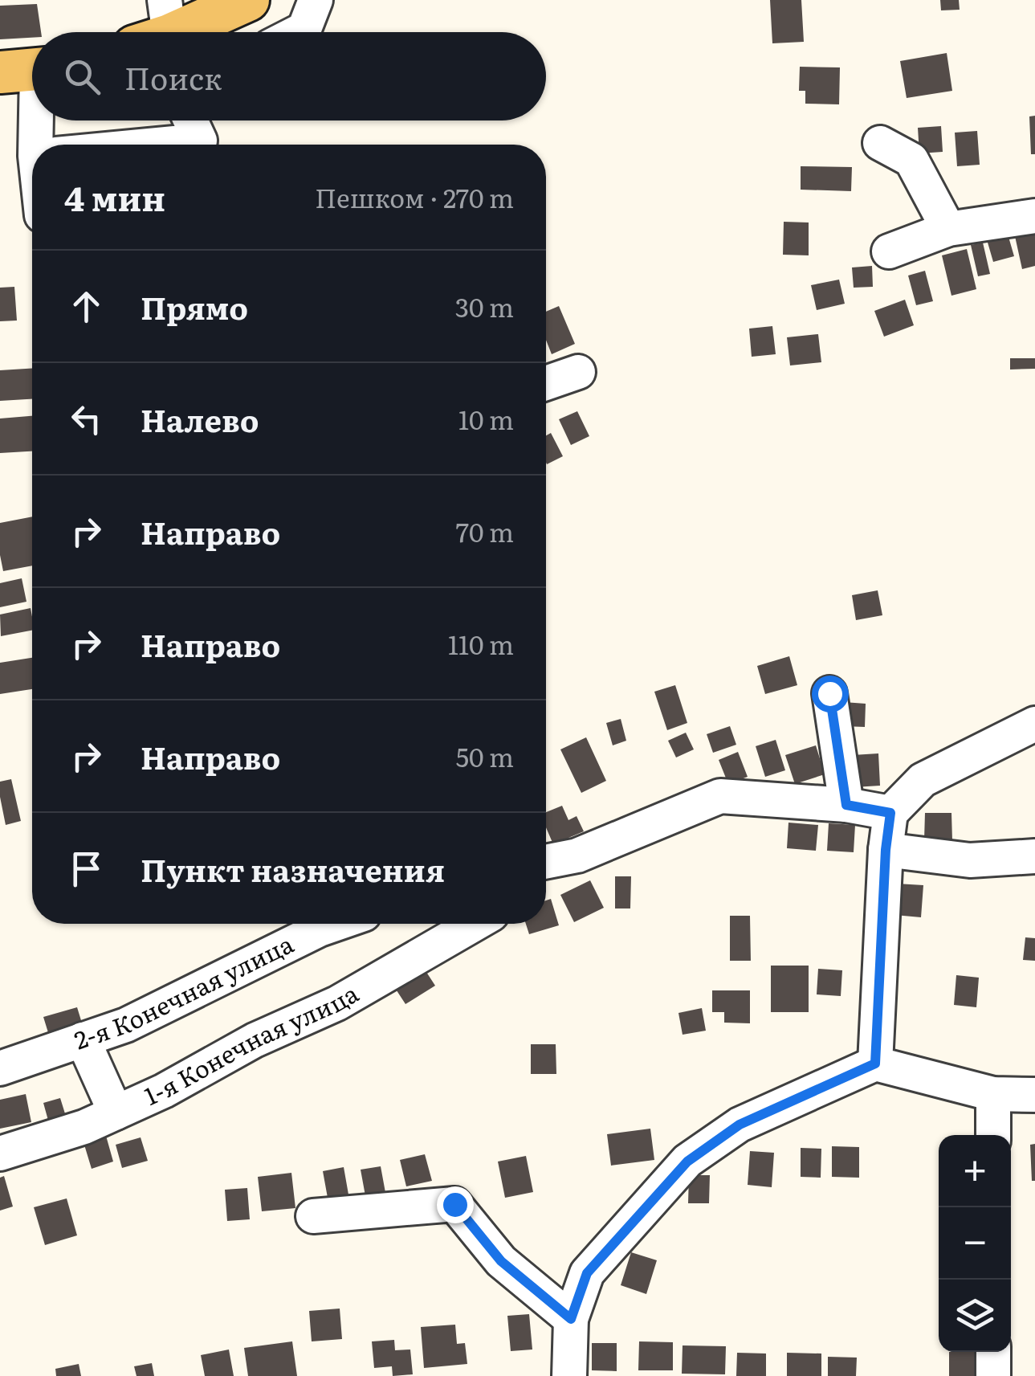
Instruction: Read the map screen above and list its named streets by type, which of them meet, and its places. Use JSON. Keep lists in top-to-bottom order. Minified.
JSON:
{"streets":{"street":["2-я Конечная улица","1-я Конечная улица"]},"page":{"search":"Поиск","heading":["4 мин","Пешком · 270 m"],"list":[["Прямо","30 m"],["Налево","10 m"],["Направо","70 m"],["Направо","110 m"],["Направо","50 m"],"Пункт назначения"],"map_buttons":["+","−"]}}
